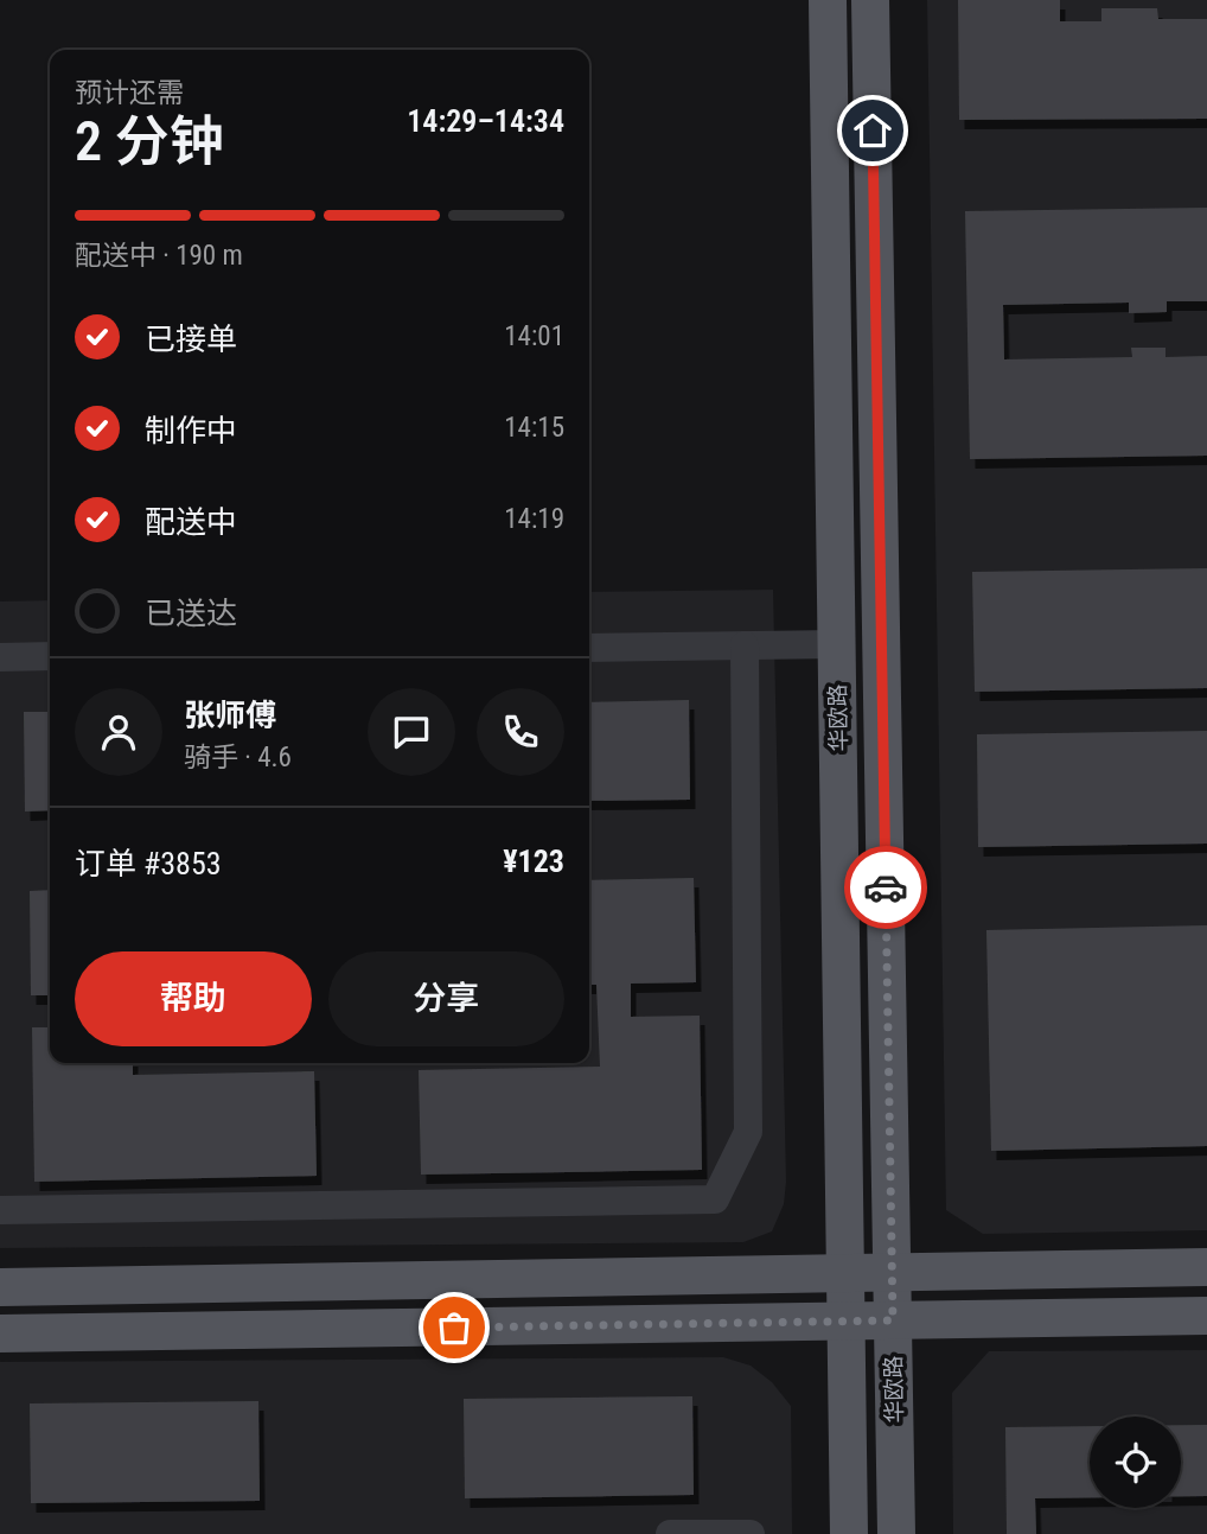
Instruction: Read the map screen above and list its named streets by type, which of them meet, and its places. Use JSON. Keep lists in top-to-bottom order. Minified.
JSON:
{"streets":{"main road":["华欧路"]},"page":{"heading":["2 分钟","预计还需","14:29–14:34"],"panel":["张师傅","骑手 · 4.6","订单 #3853","¥123"],"bar":"配送中 · 190 m","list":[["已接单","14:01"],["制作中","14:15"],["配送中","14:19"],"已送达"],"buttons":["帮助","分享"]}}
